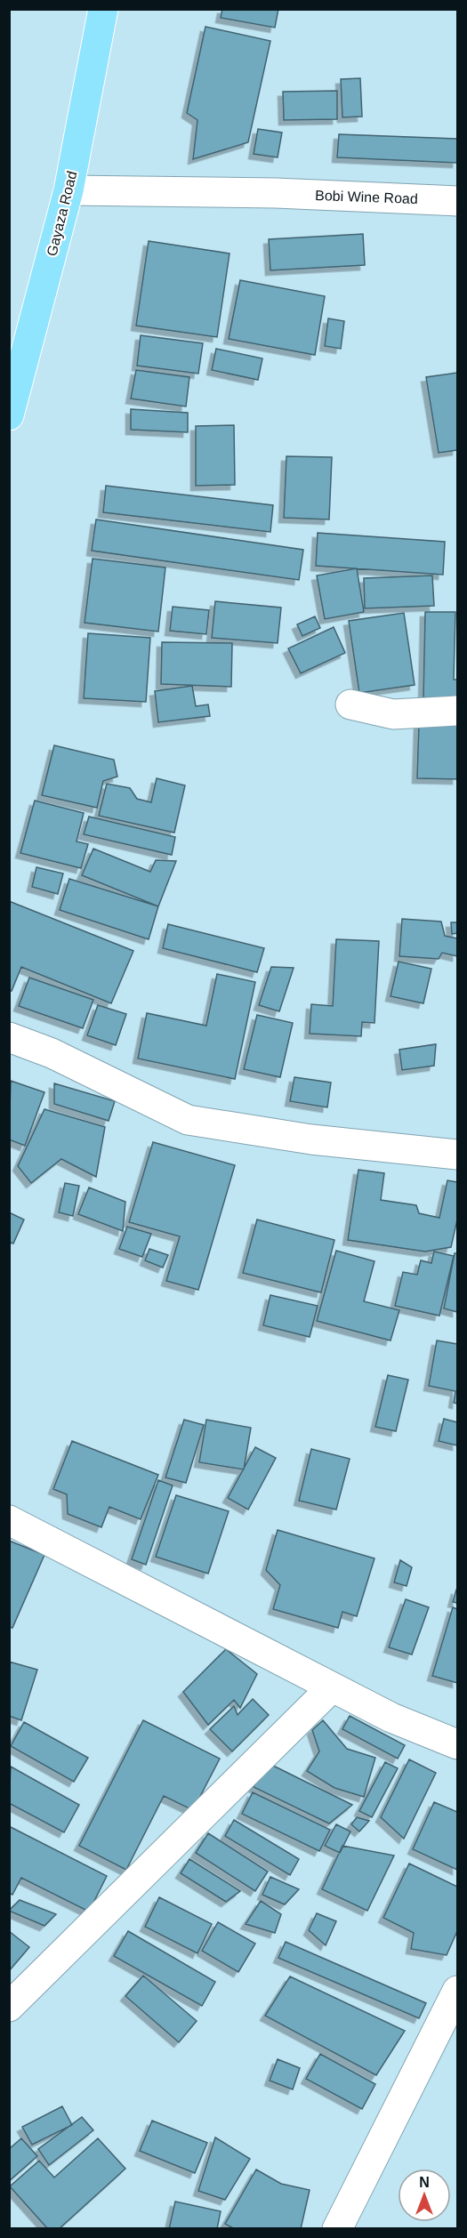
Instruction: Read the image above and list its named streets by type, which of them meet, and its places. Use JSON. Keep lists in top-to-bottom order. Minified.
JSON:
{"streets":{"main road":["Gayaza Road"],"street":["Bobi Wine Road"]},"crossings":[["Bobi Wine Road","Gayaza Road"]],"north":"top"}
